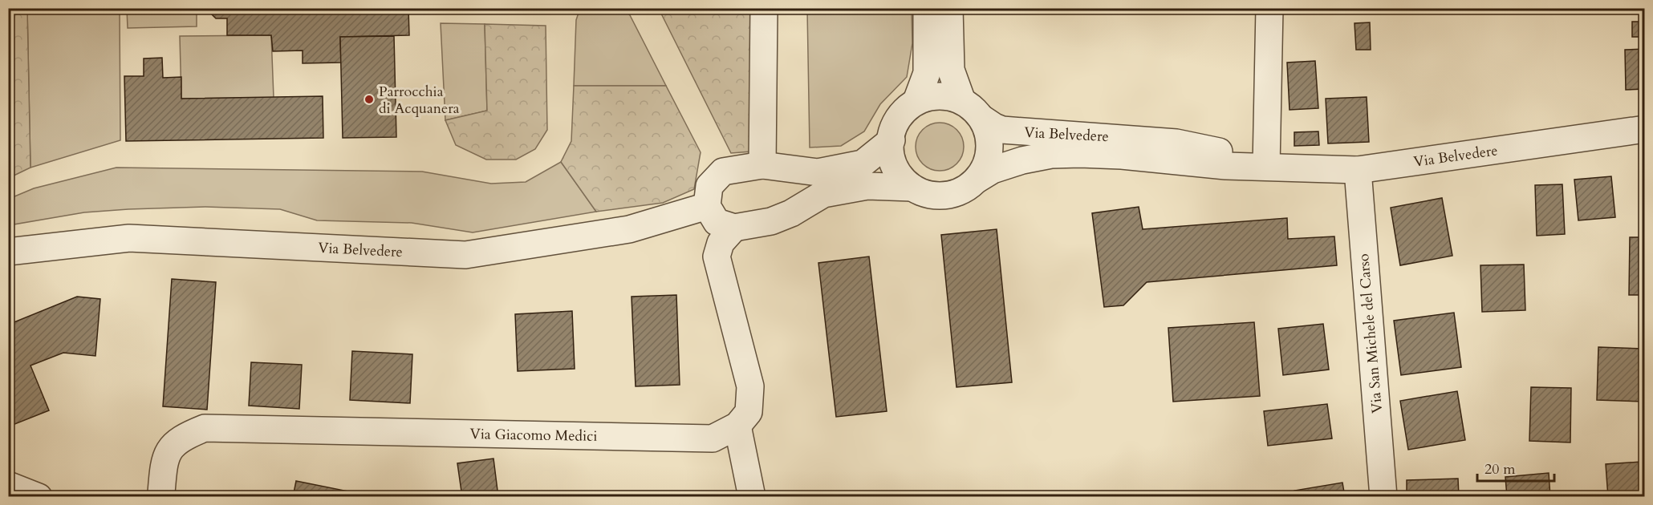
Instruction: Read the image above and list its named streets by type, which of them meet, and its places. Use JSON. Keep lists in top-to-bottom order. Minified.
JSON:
{"streets":{"street":["Via Belvedere","Via San Michele del Carso","Via Giacomo Medici"]},"crossings":[["Via Belvedere","Via San Michele del Carso"]],"places":["Parrocchia di Acquanera"],"scale_bar":"20 m"}
